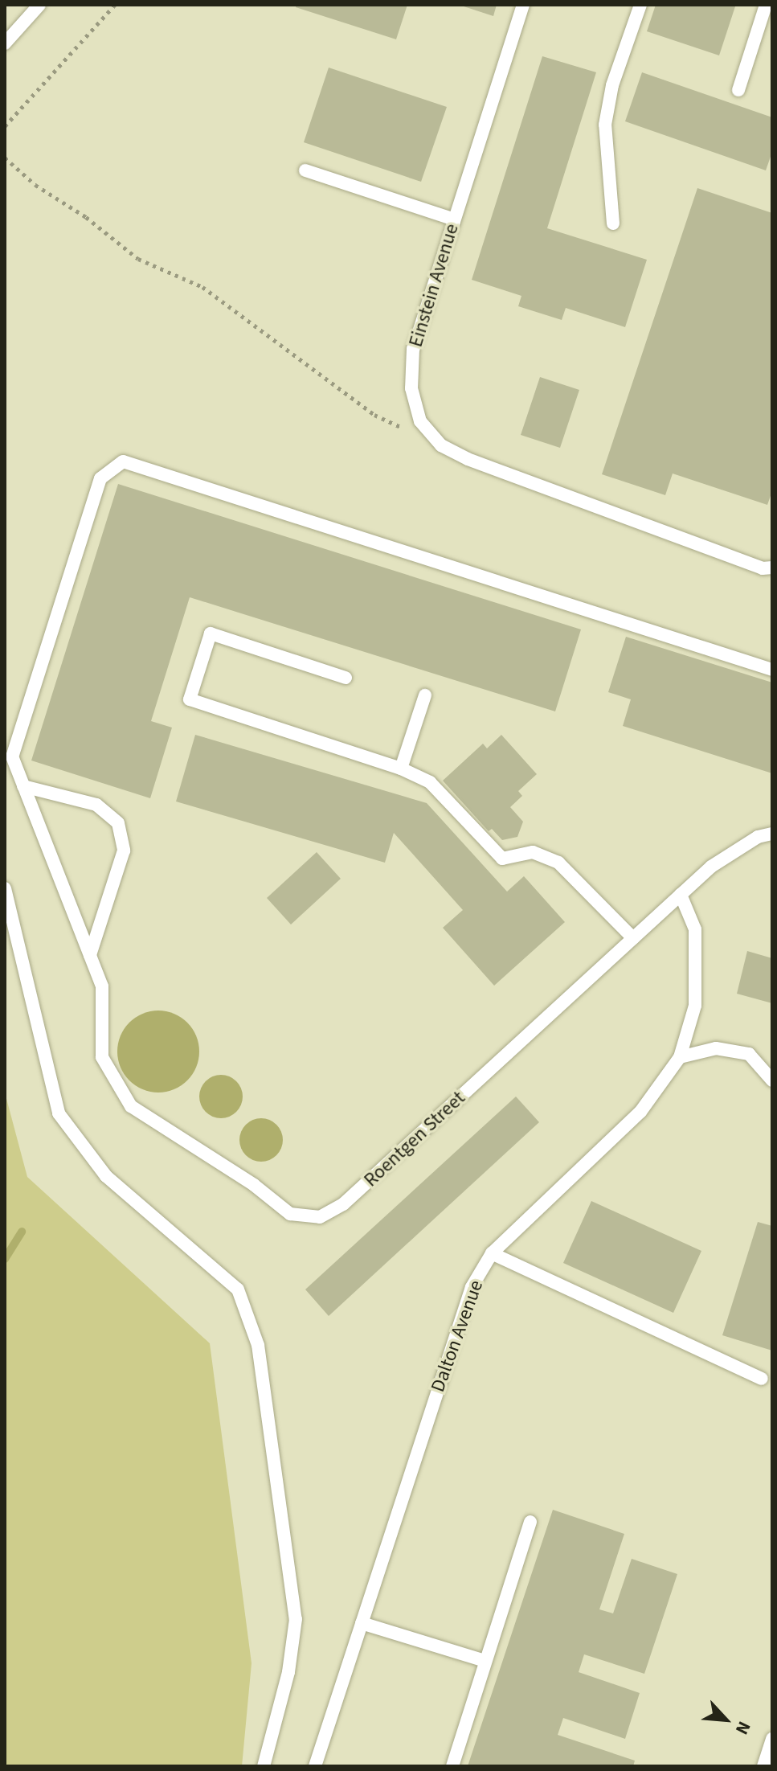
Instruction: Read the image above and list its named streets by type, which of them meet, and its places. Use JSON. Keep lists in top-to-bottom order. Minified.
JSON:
{"streets":{"lane":["Einstein Avenue","Roentgen Street","Dalton Avenue"]},"crossings":[["Roentgen Street","Dalton Avenue"]],"north":"bottom right"}
